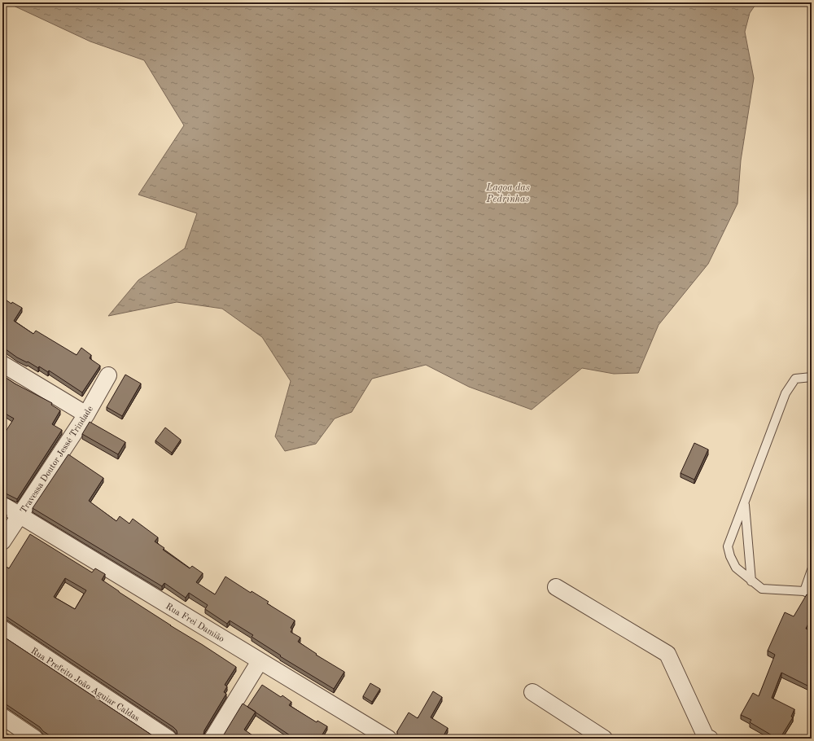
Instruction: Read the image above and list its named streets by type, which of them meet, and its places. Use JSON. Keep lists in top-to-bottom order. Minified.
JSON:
{"streets":{"street":["Travessa Doutor Jessé Trindade","Rua Frei Damião","Rua Prefeito João Aguiar Caldas"]},"crossings":[["Travessa Doutor Jessé Trindade","Rua Frei Damião"]],"water":["Lagoa das Pedrinhas"]}
